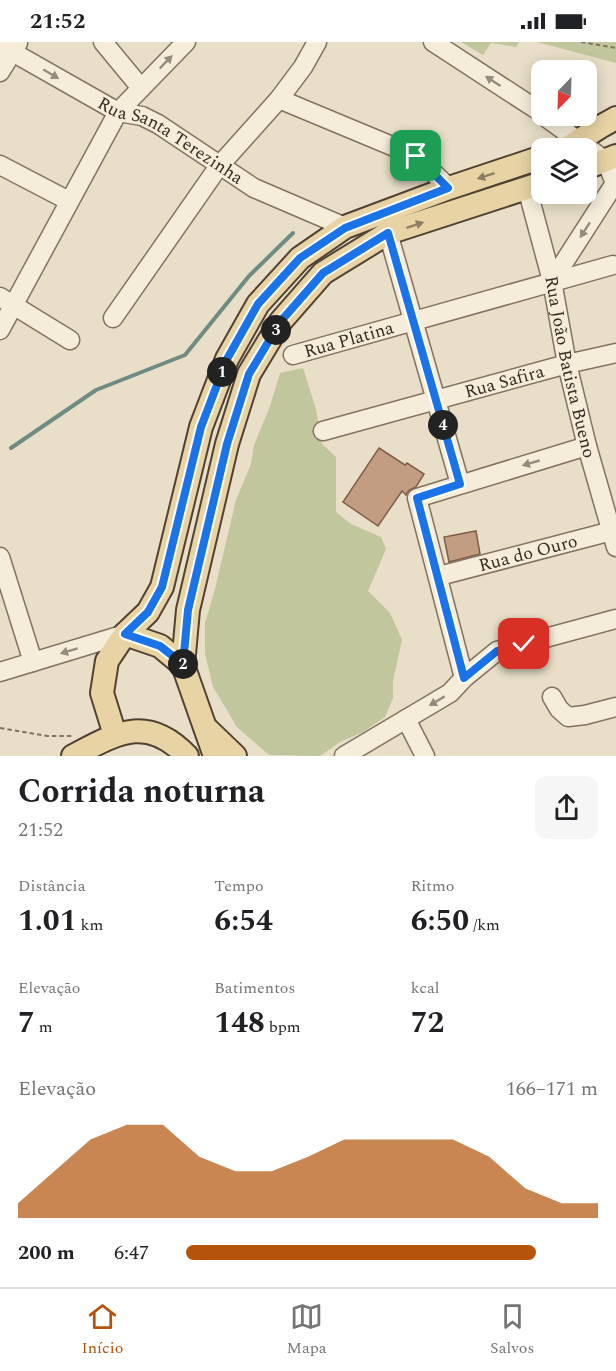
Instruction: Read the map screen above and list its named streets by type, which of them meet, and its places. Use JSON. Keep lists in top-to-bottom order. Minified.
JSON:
{"streets":{"street":["Rua Santa Terezinha","Rua Platina","Rua João Batista Bueno","Rua Safira","Rua do Ouro"]},"crossings":[["Rua Platina","Rua João Batista Bueno"],["Rua João Batista Bueno","Rua Safira"],["Rua João Batista Bueno","Rua do Ouro"]],"north":"bottom left","page":{"status":"21:52","pins":["3","1","4","2"],"heading":["Corrida noturna","21:52"],"stats":[["Distância","1.01 km"],["Tempo","6:54"],["Ritmo","6:50 /km"],["Elevação","7 m"],["Batimentos","148 bpm"],["kcal","72"]],"chart":["Elevação","166–171 m"],"list":[{"name":"200 m","note":"6:47"}],"tabs":["Início","Mapa","Salvos"]}}
